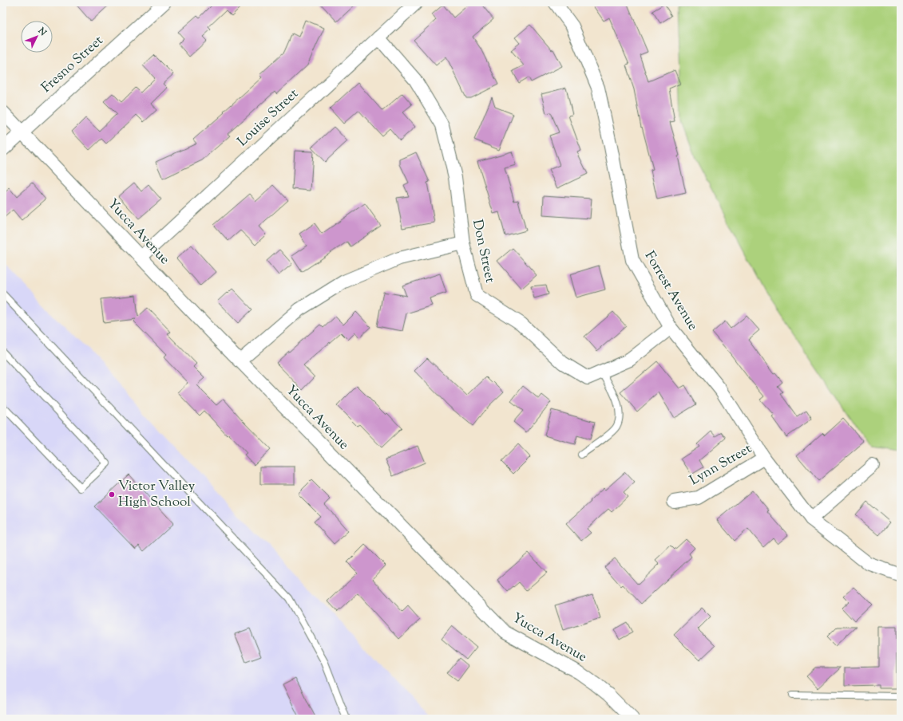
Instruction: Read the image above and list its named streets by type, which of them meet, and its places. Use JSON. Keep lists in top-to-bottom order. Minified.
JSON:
{"streets":{"street":["Fresno Street","Louise Street","Yucca Avenue","Don Street","Forrest Avenue","Lynn Street"]},"crossings":[["Fresno Street","Yucca Avenue"],["Louise Street","Yucca Avenue"],["Louise Street","Don Street"],["Don Street","Forrest Avenue"],["Forrest Avenue","Lynn Street"]],"places":["Victor Valley High School"],"north":"top right"}
